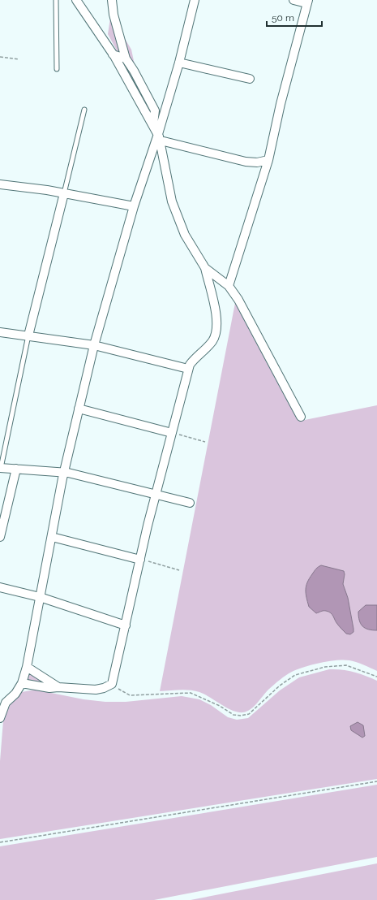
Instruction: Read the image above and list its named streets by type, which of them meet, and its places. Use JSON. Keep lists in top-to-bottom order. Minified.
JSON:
{"scale_bar":"50 m"}
